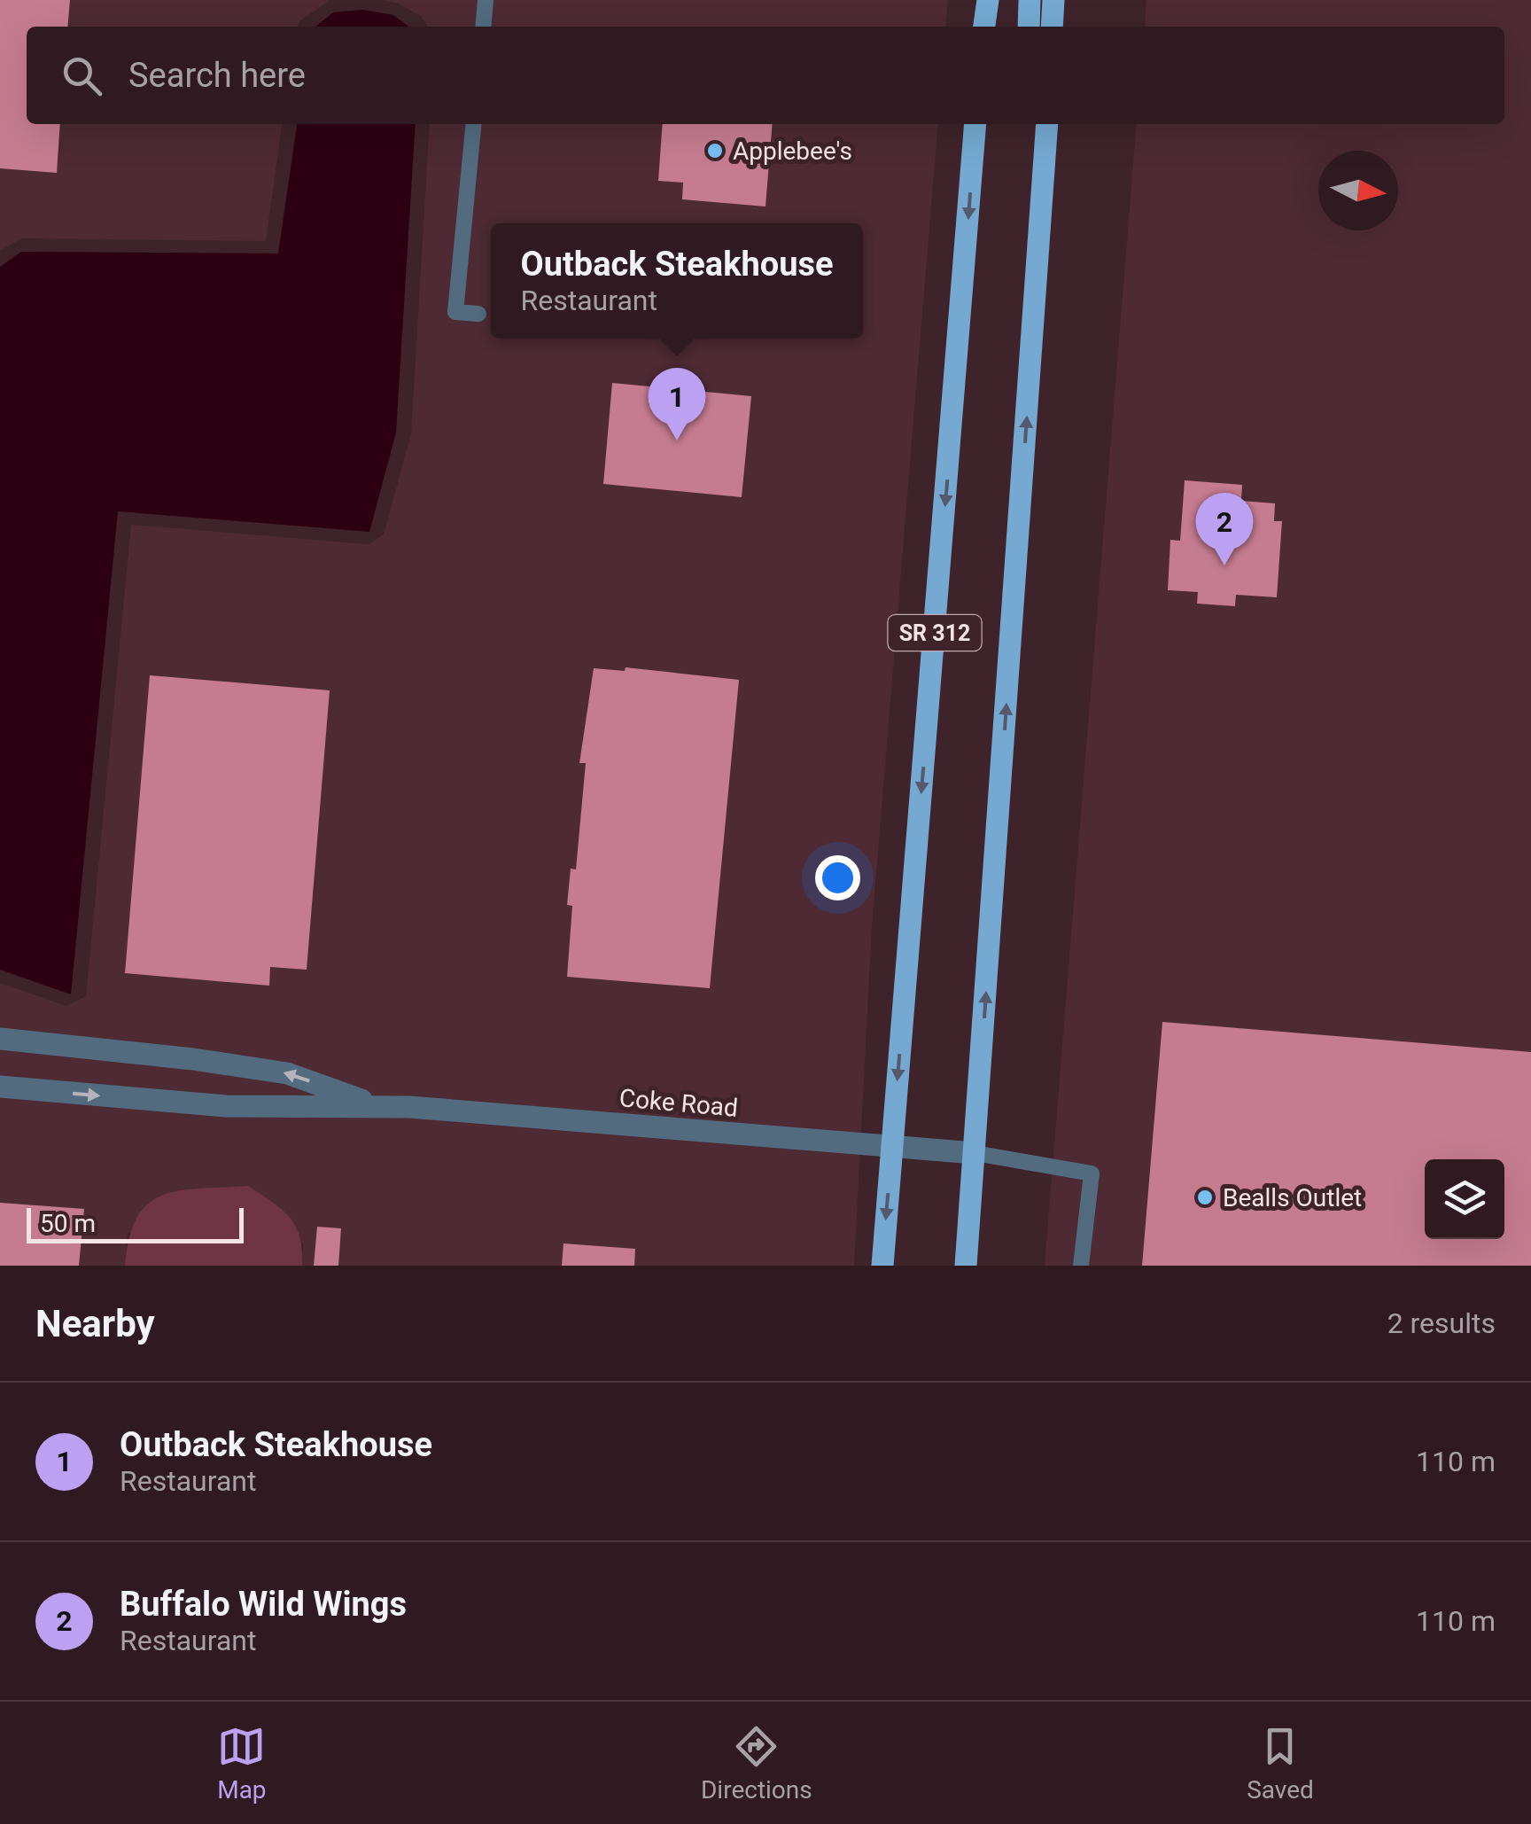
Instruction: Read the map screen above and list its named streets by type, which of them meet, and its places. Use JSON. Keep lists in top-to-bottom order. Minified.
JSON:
{"streets":{"main road":["SR 312"],"street":["Coke Road"]},"crossings":[["SR 312","Coke Road"]],"places":["Applebee's","Bealls Outlet"],"scale_bar":"50 m","north":"right","page":{"search":"Search here","popup":["Outback Steakhouse","Restaurant"],"pins":["1","2"],"scale":"50 m","heading":["Nearby","2 results"],"list":[{"mark":"1","name":"Outback Steakhouse","note":"Restaurant","value":"110 m"},{"mark":"2","name":"Buffalo Wild Wings","note":"Restaurant","value":"110 m"}],"nav":["Map","Directions","Saved"]}}
